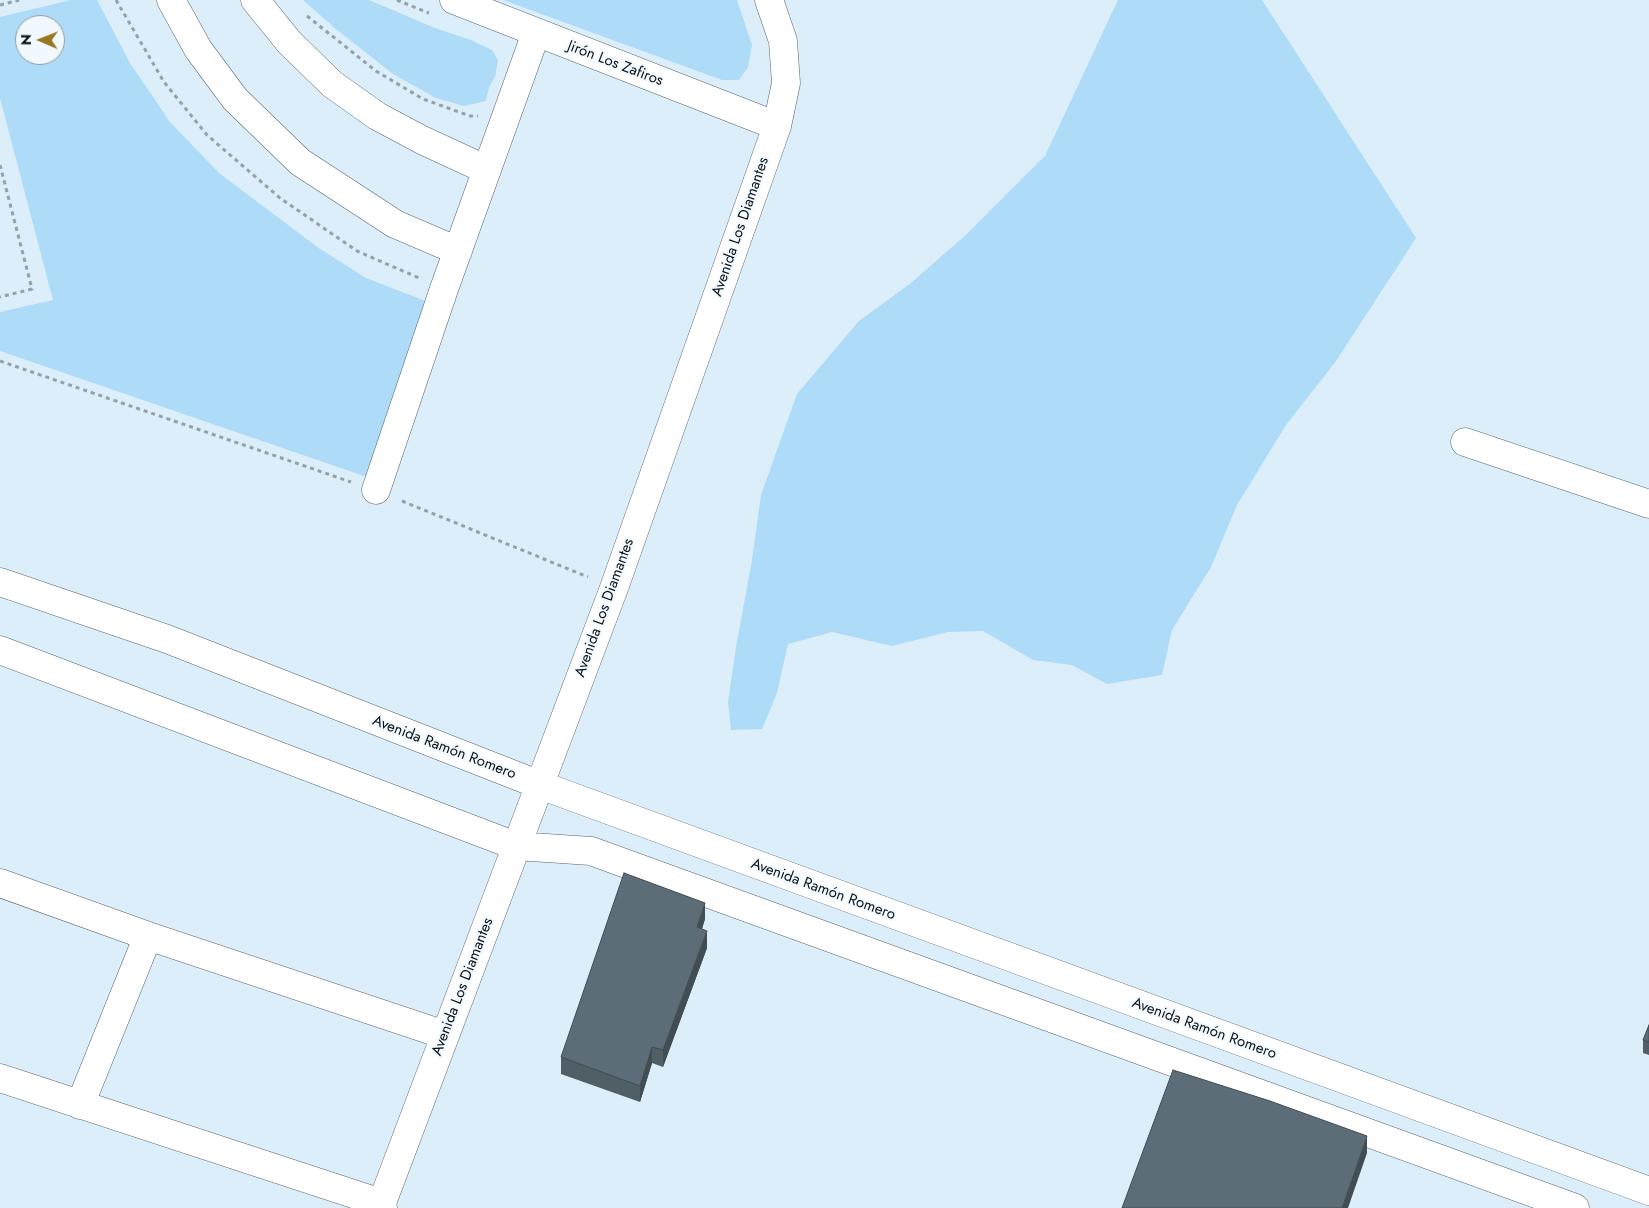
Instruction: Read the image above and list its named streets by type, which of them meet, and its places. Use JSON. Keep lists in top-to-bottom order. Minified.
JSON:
{"streets":{"street":["Jirón Los Zafiros","Avenida Los Diamantes","Avenida Ramón Romero"]},"crossings":[["Jirón Los Zafiros","Avenida Los Diamantes"],["Avenida Los Diamantes","Avenida Ramón Romero"]],"north":"left"}
